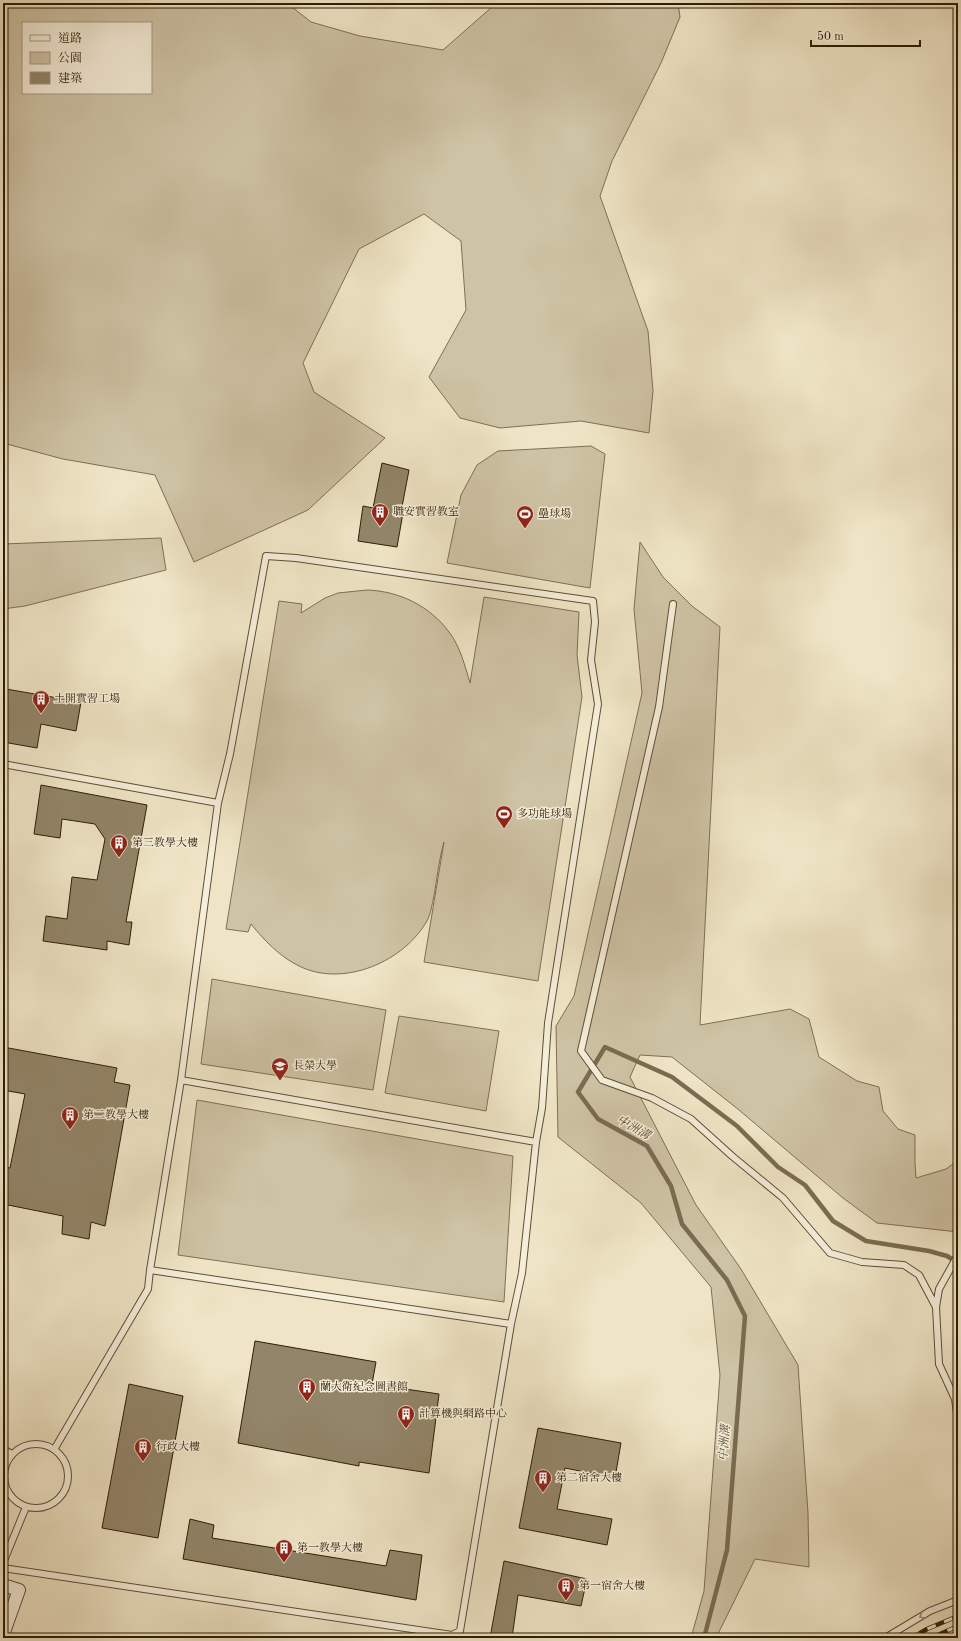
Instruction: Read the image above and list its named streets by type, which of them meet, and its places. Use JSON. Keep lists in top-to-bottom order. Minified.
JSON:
{"water":["中洲溝"],"places":{"building":["職安實習教室","土開實習工場","第三教學大樓","第二教學大樓","蘭大衛紀念圖書館","計算機與網路中心","行政大樓","第二宿舍大樓","第一教學大樓","第一宿舍大樓"],"sports":["壘球場","多功能球場"],"school or university":["長榮大學"]},"legend":["道路","公園","建築"],"scale_bar":"50 m"}
